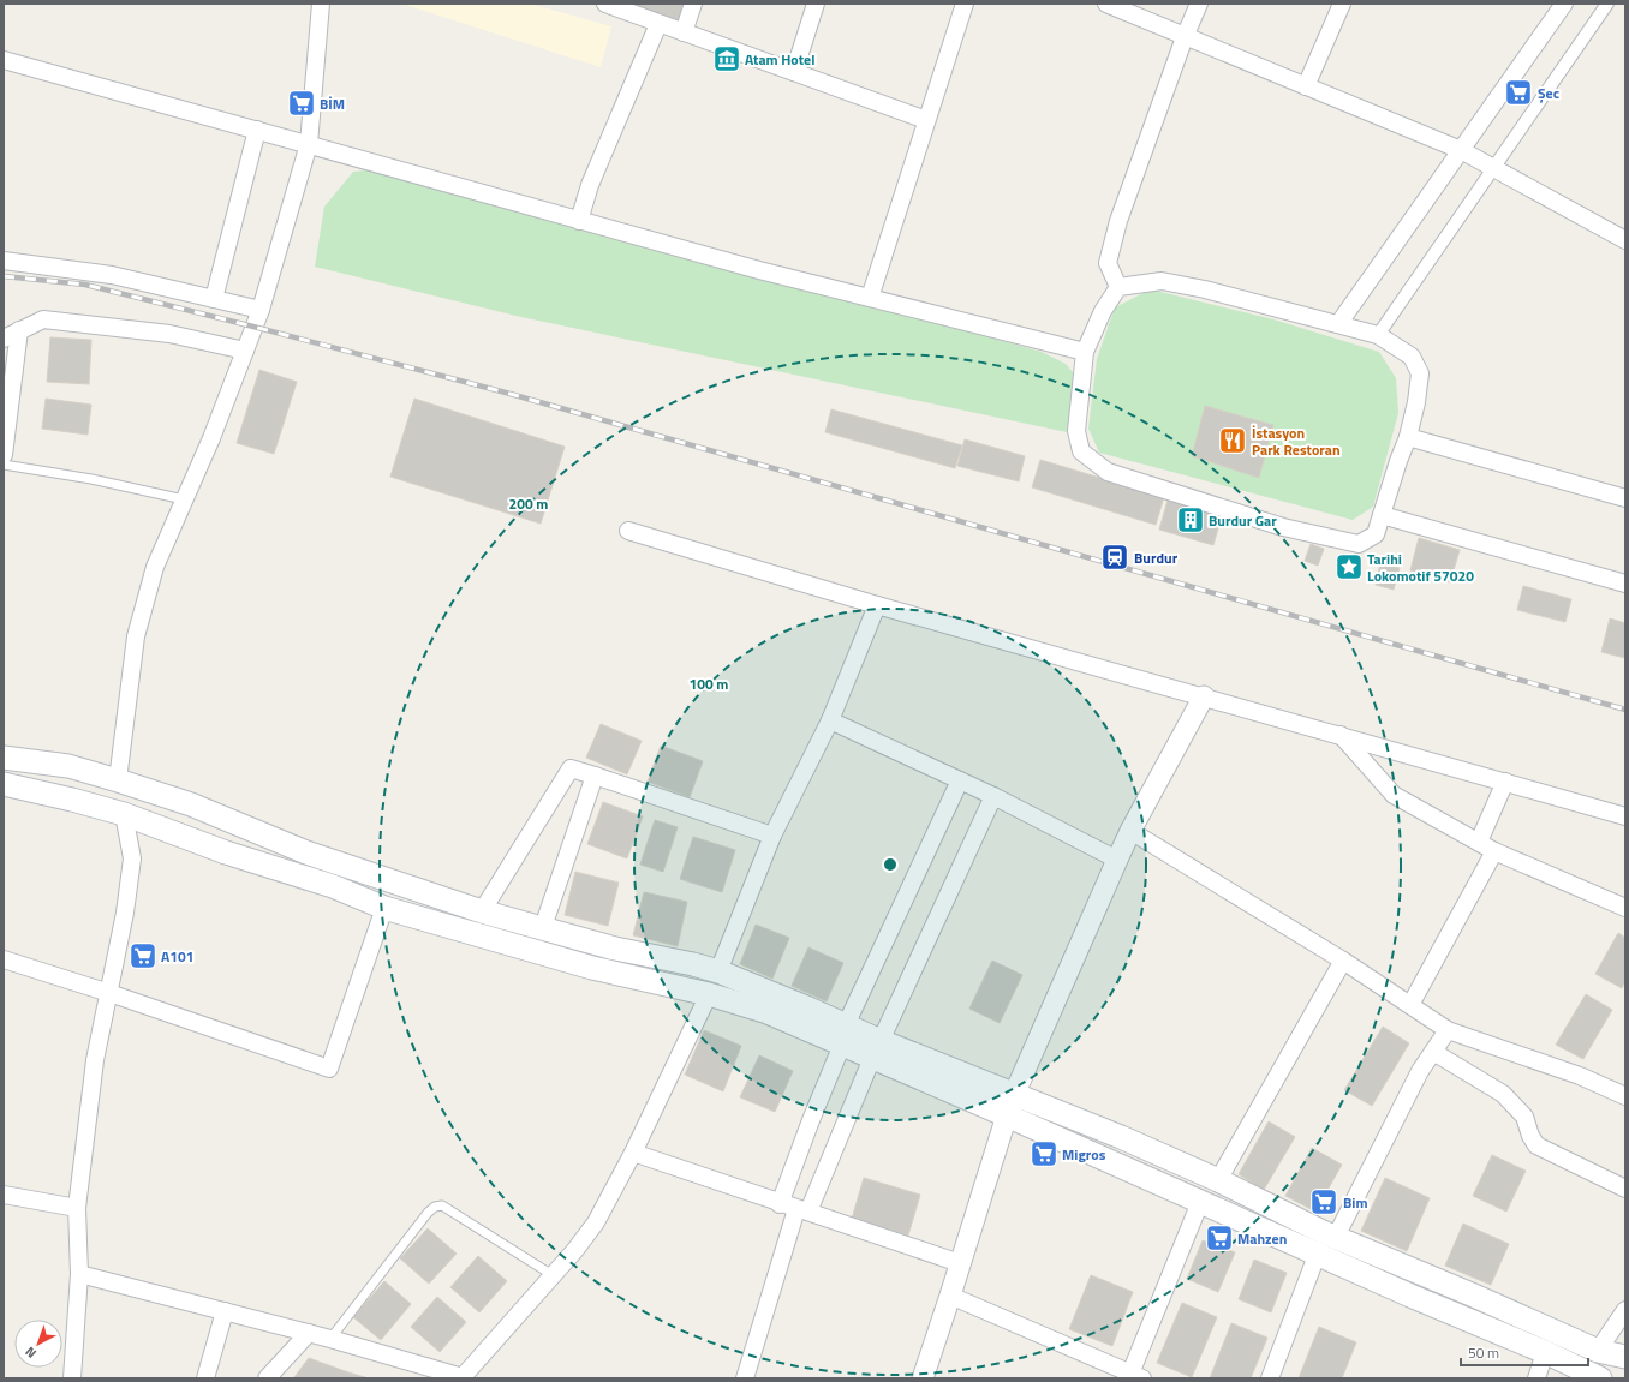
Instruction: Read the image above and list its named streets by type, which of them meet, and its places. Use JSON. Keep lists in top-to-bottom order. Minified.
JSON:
{"places":{"museum":["Atam Hotel"],"supermarket":["Şec","BİM","A101","Migros","Bim","Mahzen"],"restaurant":["İstasyon Park Restoran"],"building":["Burdur Gar"],"station":["Burdur"],"place":["Tarihi Lokomotif 57020"]},"scale_bar":"50 m","north":"bottom left","rings":["200 m","100 m"]}
